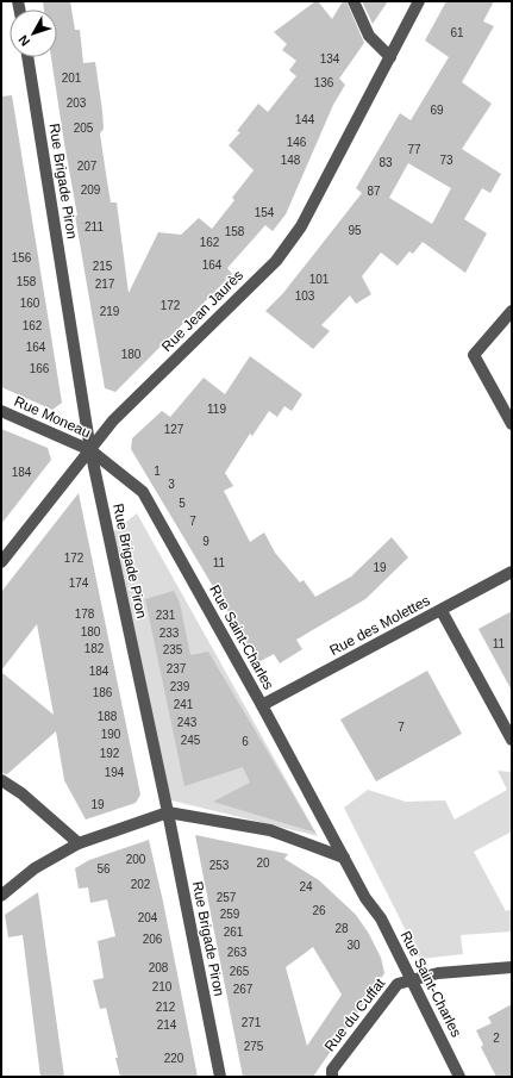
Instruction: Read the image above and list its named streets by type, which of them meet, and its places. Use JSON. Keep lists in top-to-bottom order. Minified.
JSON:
{"streets":{"street":["Rue Brigade Piron","Rue Jean Jaurès","Rue Moneau","Rue des Molettes","Rue Saint-Charles","Rue du Cuffat"]},"crossings":[["Rue Brigade Piron","Rue Jean Jaurès"],["Rue Brigade Piron","Rue Moneau"],["Rue Brigade Piron","Rue Saint-Charles"],["Rue Jean Jaurès","Rue Moneau"],["Rue Jean Jaurès","Rue Saint-Charles"],["Rue Moneau","Rue Saint-Charles"],["Rue des Molettes","Rue Saint-Charles"],["Rue Saint-Charles","Rue du Cuffat"]],"house_numbers":["61","134","201","136","203","69","144","205","146","77","148","73","83","207","209","87","154","211","95","158","162","156","164","215","101","158","217","103","160","172","219","162","164","180","166","119","127","1","184","3","5","7","9","172","11","19","174","178","231","180","233","11","182","235","237","184","239","186","241","188","243","7","190","245","6","192","194","19","200","20","253","56","202","24","257","26","259","204","28","261","206","30","263","208","265","210","267","212","271","214","2","275","220"],"north":"bottom left"}
